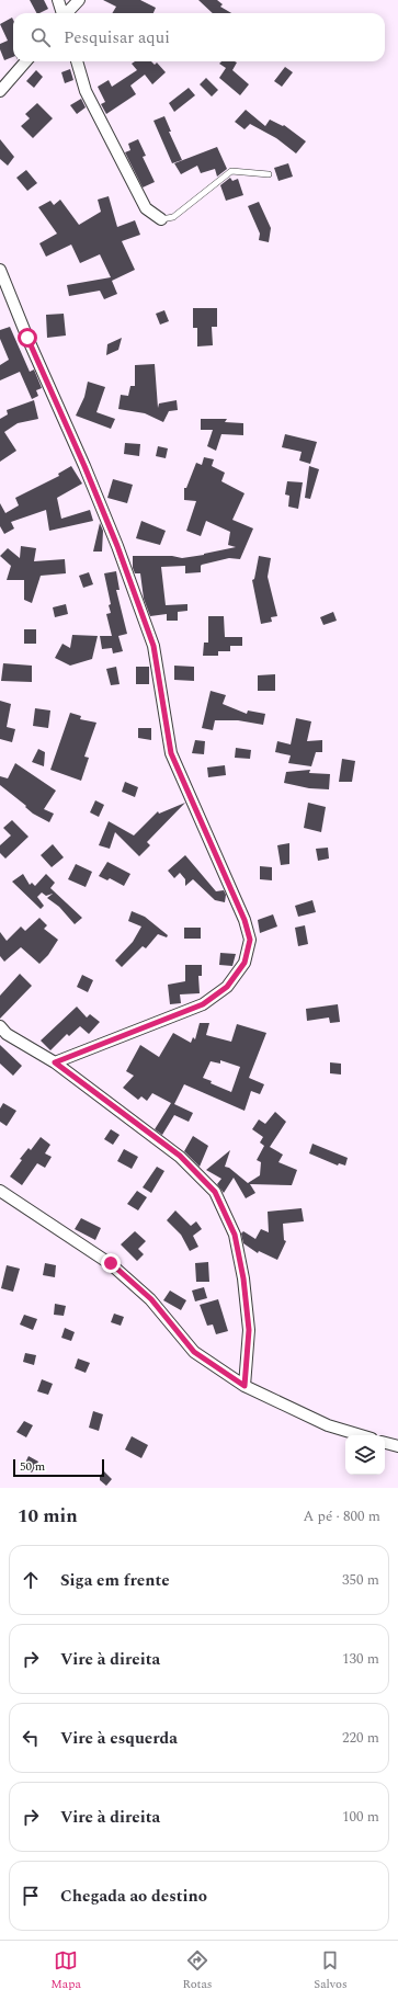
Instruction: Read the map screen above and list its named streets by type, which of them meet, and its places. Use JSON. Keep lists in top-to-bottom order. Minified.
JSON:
{"scale_bar":"50 m","page":{"search":"Pesquisar aqui","scale":"50 m","heading":["10 min","A pé · 800 m"],"list":[["Siga em frente","350 m"],["Vire à direita","130 m"],["Vire à esquerda","220 m"],["Vire à direita","100 m"],"Chegada ao destino"],"nav":["Mapa","Rotas","Salvos"]}}
